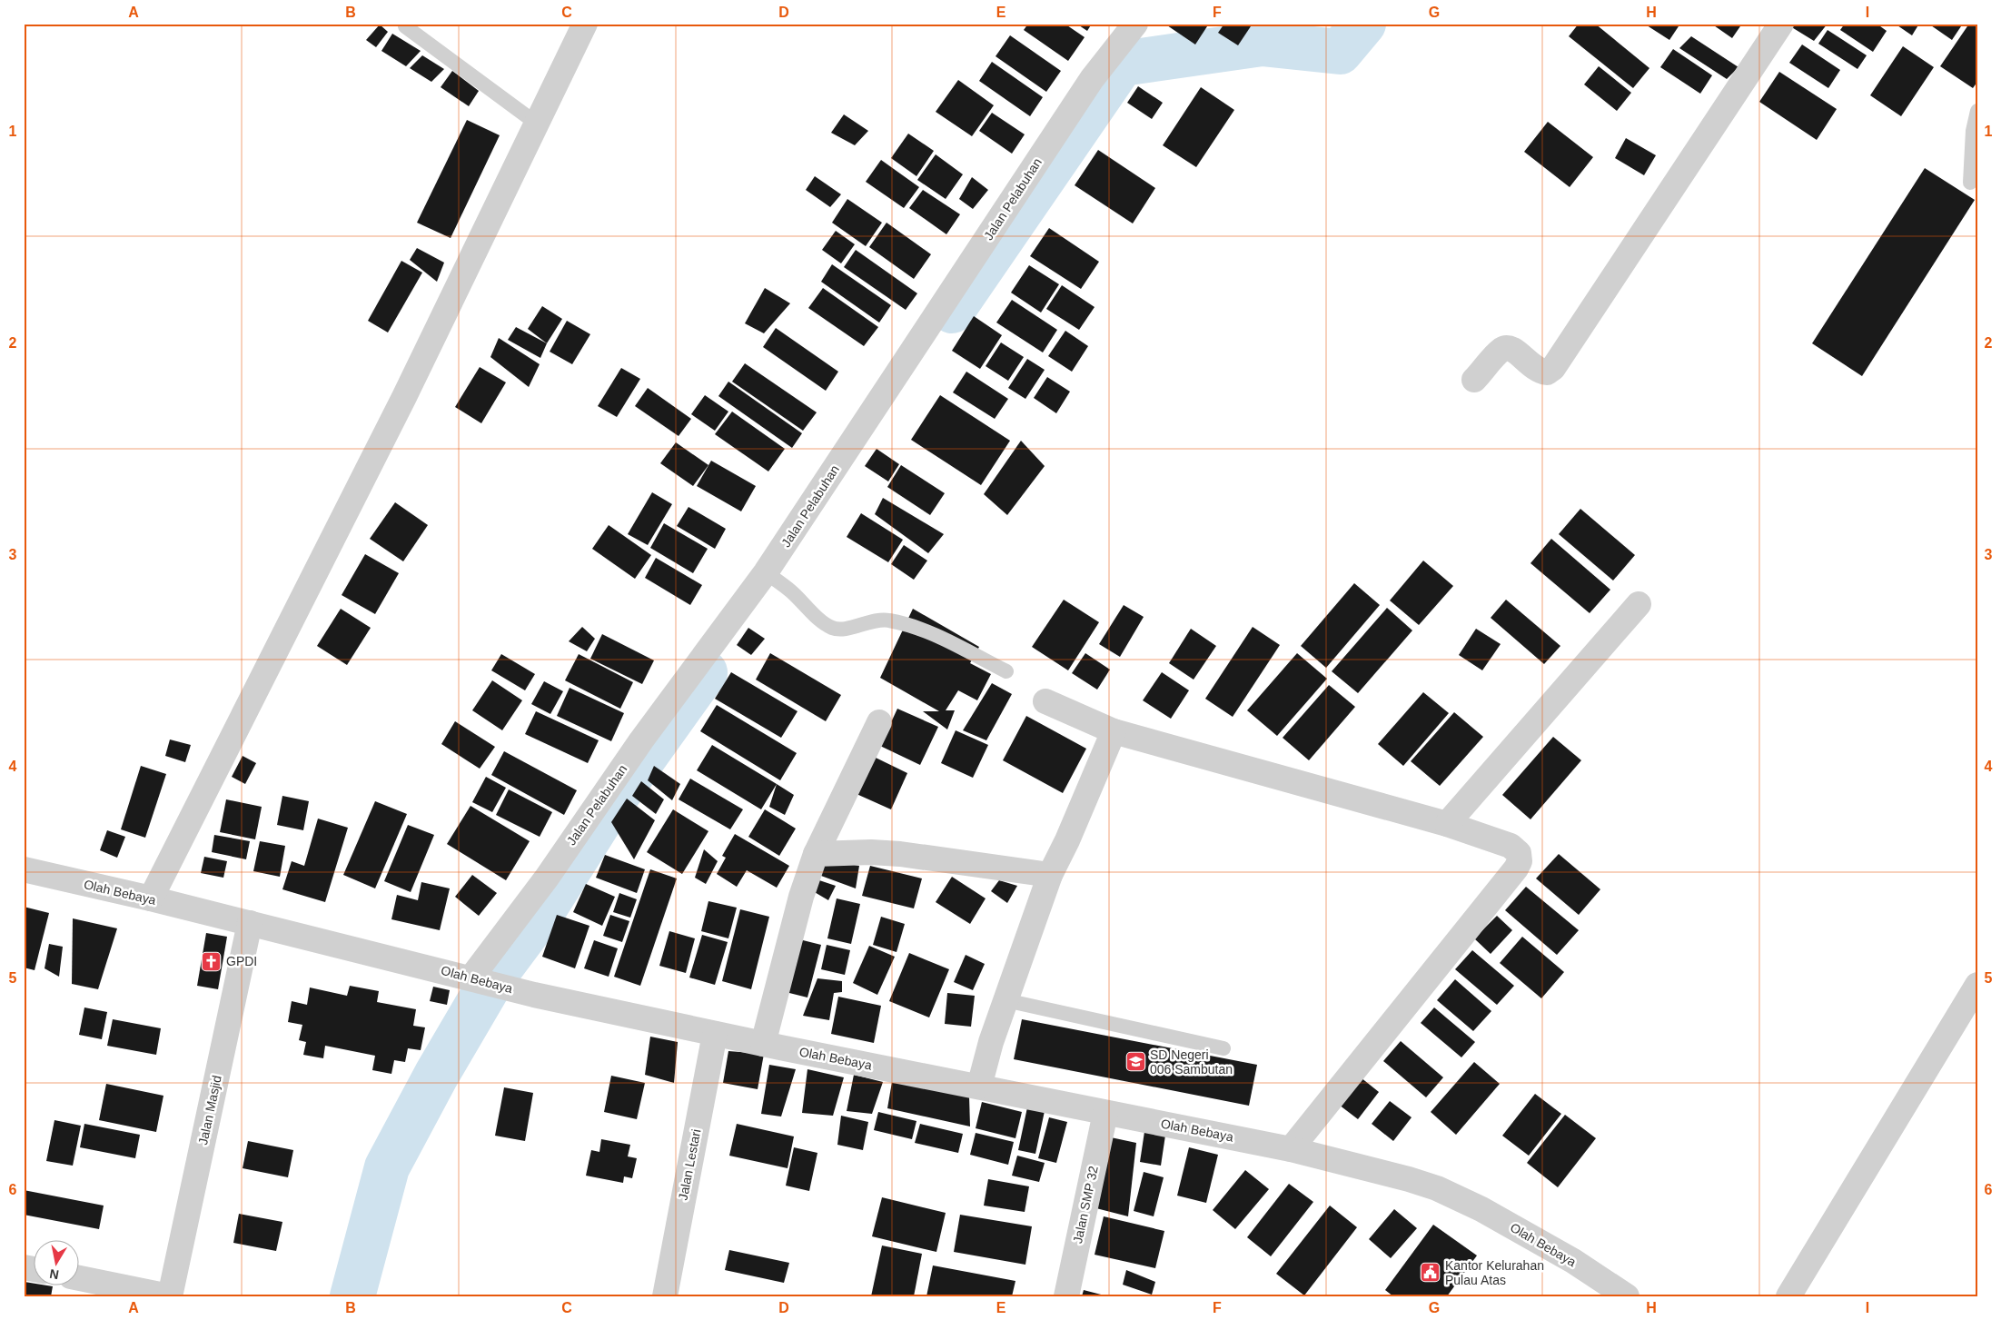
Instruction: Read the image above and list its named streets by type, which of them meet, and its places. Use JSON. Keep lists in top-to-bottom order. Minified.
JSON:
{"streets":{"street":["Jalan Pelabuhan","Olah Bebaya","Jalan Masjid","Jalan Lestari","Jalan SMP 32"]},"crossings":[["Jalan Pelabuhan","Olah Bebaya"],["Olah Bebaya","Jalan Masjid"],["Olah Bebaya","Jalan Lestari"],["Olah Bebaya","Jalan SMP 32"]],"places":{"church":["GPDI"],"school or university":["SD Negeri 006 Sambutan"],"public building":["Kantor Kelurahan Pulau Atas"]},"north":"bottom","grid":{"columns":["A","B","C","D","E","F","G","H","I"],"rows":["1","2","3","4","5","6"]}}
